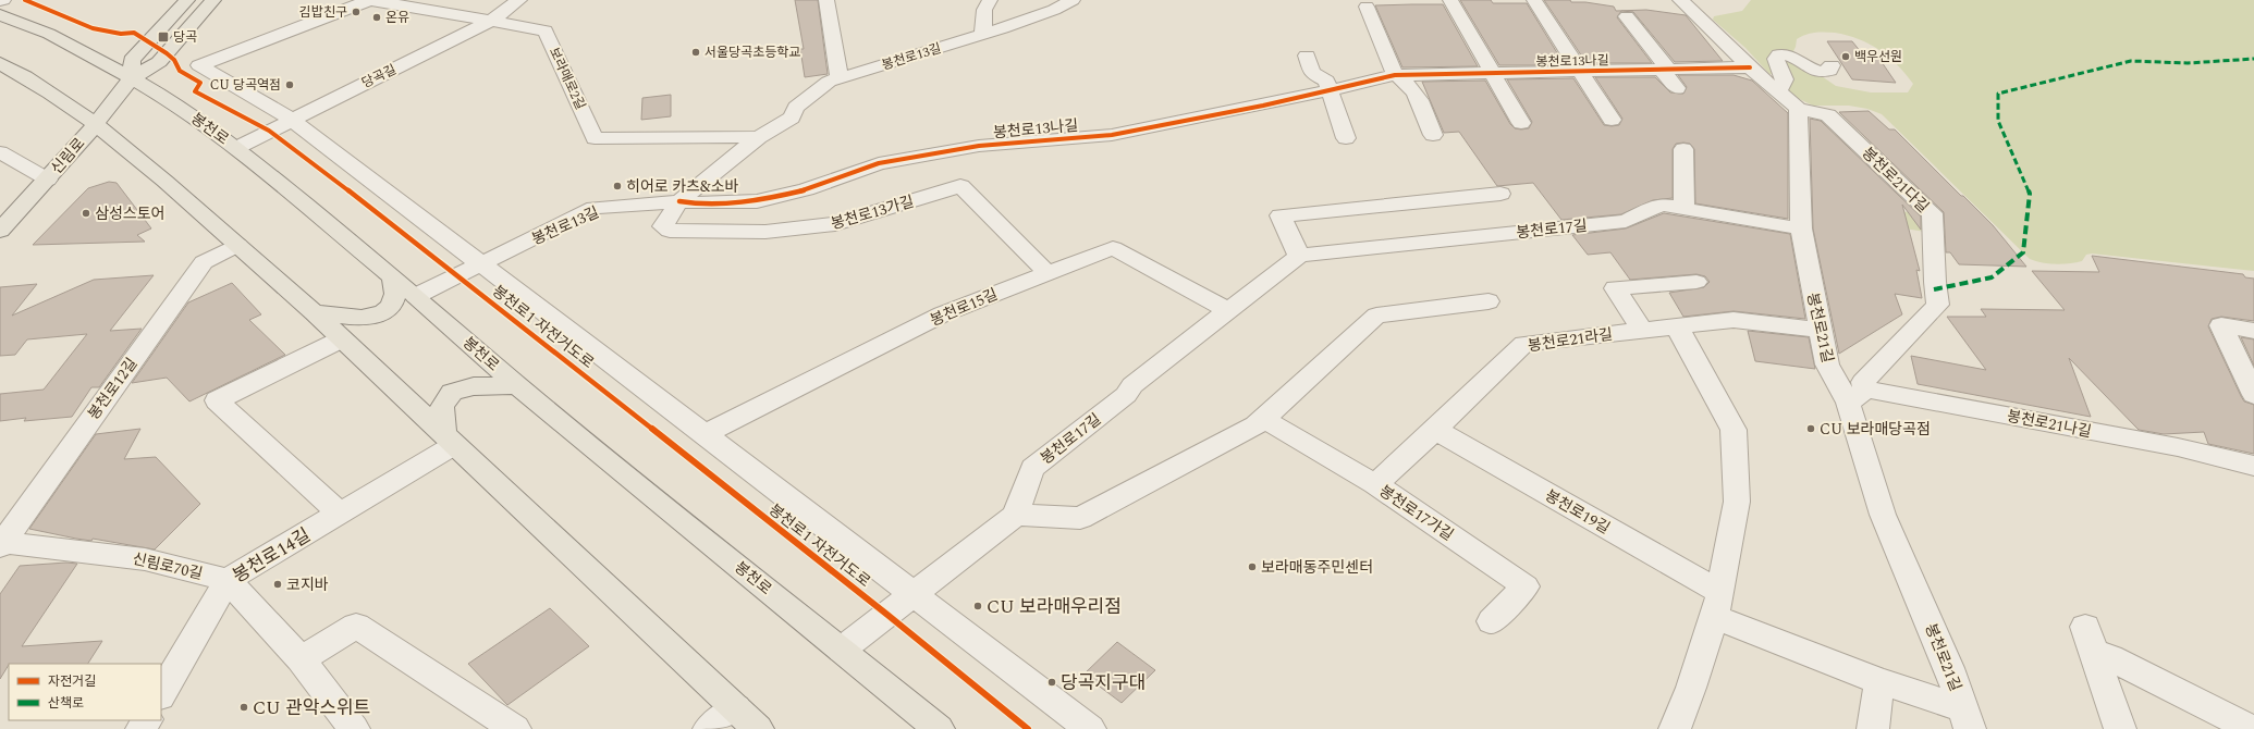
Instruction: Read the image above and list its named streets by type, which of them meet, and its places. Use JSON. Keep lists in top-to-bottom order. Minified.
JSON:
{"streets":{"main road":["봉천로","신림로"],"street":["봉천로13길","봉천로13나길","당곡길","보라매로2길","봉천로21다길","봉천로13가길","봉천로17길","봉천로15길","봉천로21길","봉천로21라길","봉천로12길","봉천로21나길","봉천로19길","봉천로17가길","봉천로14길","신림로70길"],"cycle path":["봉천로1 자전거도로"]},"crossings":[["봉천로13길","봉천로13나길"],["봉천로13길","보라매로2길"],["봉천로13길","봉천로"],["봉천로13길","봉천로13가길"],["봉천로13나길","봉천로13가길"],["당곡길","보라매로2길"],["당곡길","봉천로"],["봉천로","신림로"],["봉천로21다길","봉천로21길"],["봉천로21다길","봉천로21나길"],["봉천로13가길","봉천로15길"],["봉천로17길","봉천로15길"],["봉천로17길","봉천로21길"],["봉천로21길","봉천로21라길"],["봉천로21길","봉천로21나길"],["봉천로21길","봉천로19길"],["봉천로21라길","봉천로19길"],["봉천로21라길","봉천로17가길"],["봉천로12길","신림로70길"],["봉천로14길","신림로70길"]],"places":{"other":["김밥친구","온유","서울당곡초등학교","백우선원","CU 당곡역점","히어로 카츠&소바","삼성스토어","CU 보라매당곡점","보라매동주민센터","코지바","CU 보라매우리점","당곡지구대","CU 관악스위트"],"transit":["당곡"]},"legend":["자전거길","산책로"]}
